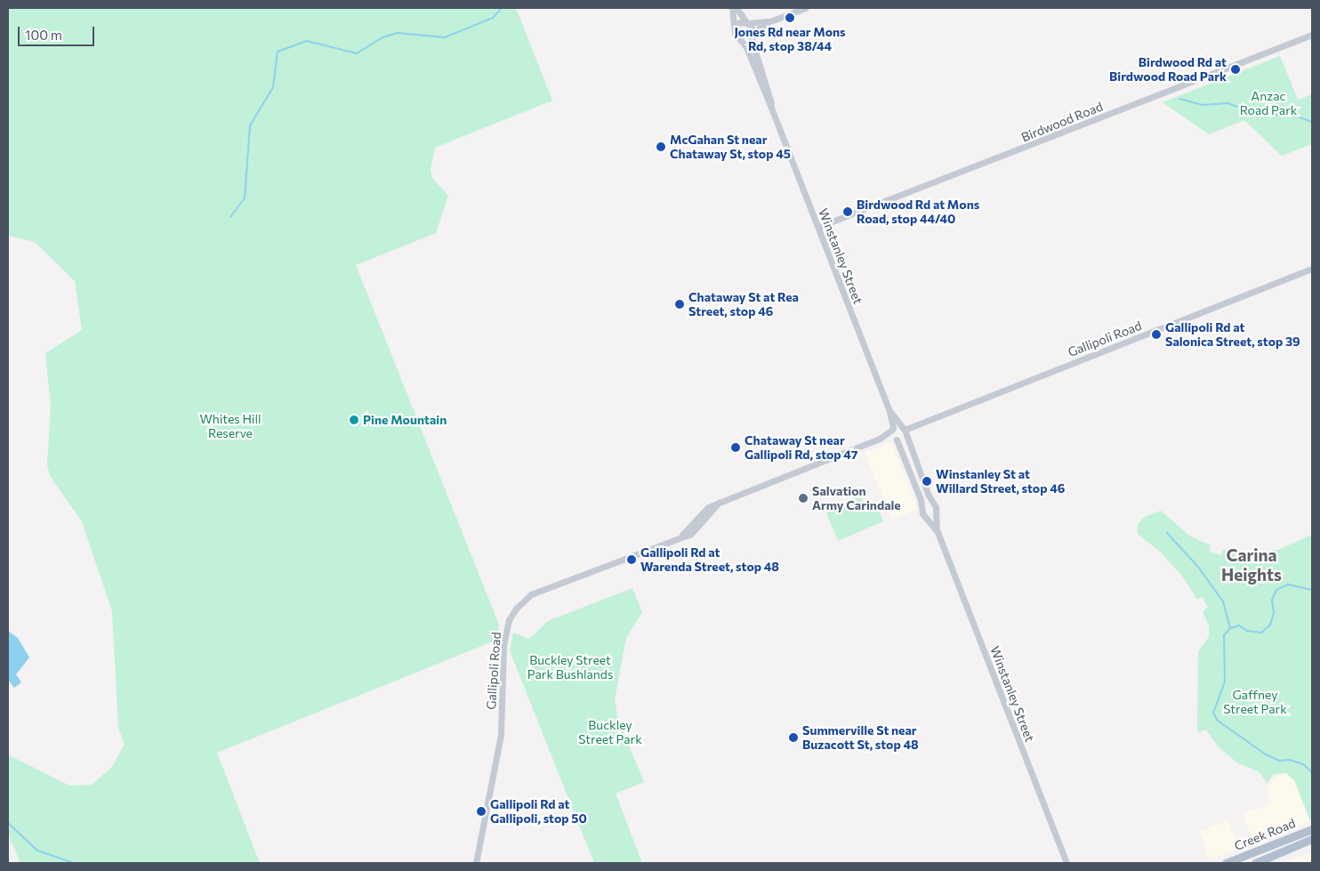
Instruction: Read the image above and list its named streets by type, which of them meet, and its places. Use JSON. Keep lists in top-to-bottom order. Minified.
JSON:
{"streets":{"main road":["Creek Road"],"street":["Birdwood Road","Winstanley Street","Gallipoli Road"]},"crossings":[["Birdwood Road","Winstanley Street"],["Winstanley Street","Gallipoli Road"]],"districts":["Carina Heights"],"parks":["Anzac Road Park","Whites Hill Reserve","Buckley Street Park Bushlands","Gaffney Street Park","Buckley Street Park"],"places":["Jones Rd near Mons Rd, stop 38/44","Birdwood Rd at Birdwood Road Park","McGahan St near Chataway St, stop 45","Birdwood Rd at Mons Road, stop 44/40","Chataway St at Rea Street, stop 46","Gallipoli Rd at Salonica Street, stop 39","Pine Mountain","Chataway St near Gallipoli Rd, stop 47","Winstanley St at Willard Street, stop 46","Salvation Army Carindale","Gallipoli Rd at Warenda Street, stop 48","Summerville St near Buzacott St, stop 48","Gallipoli Rd at Gallipoli, stop 50"],"scale_bar":"100 m"}
